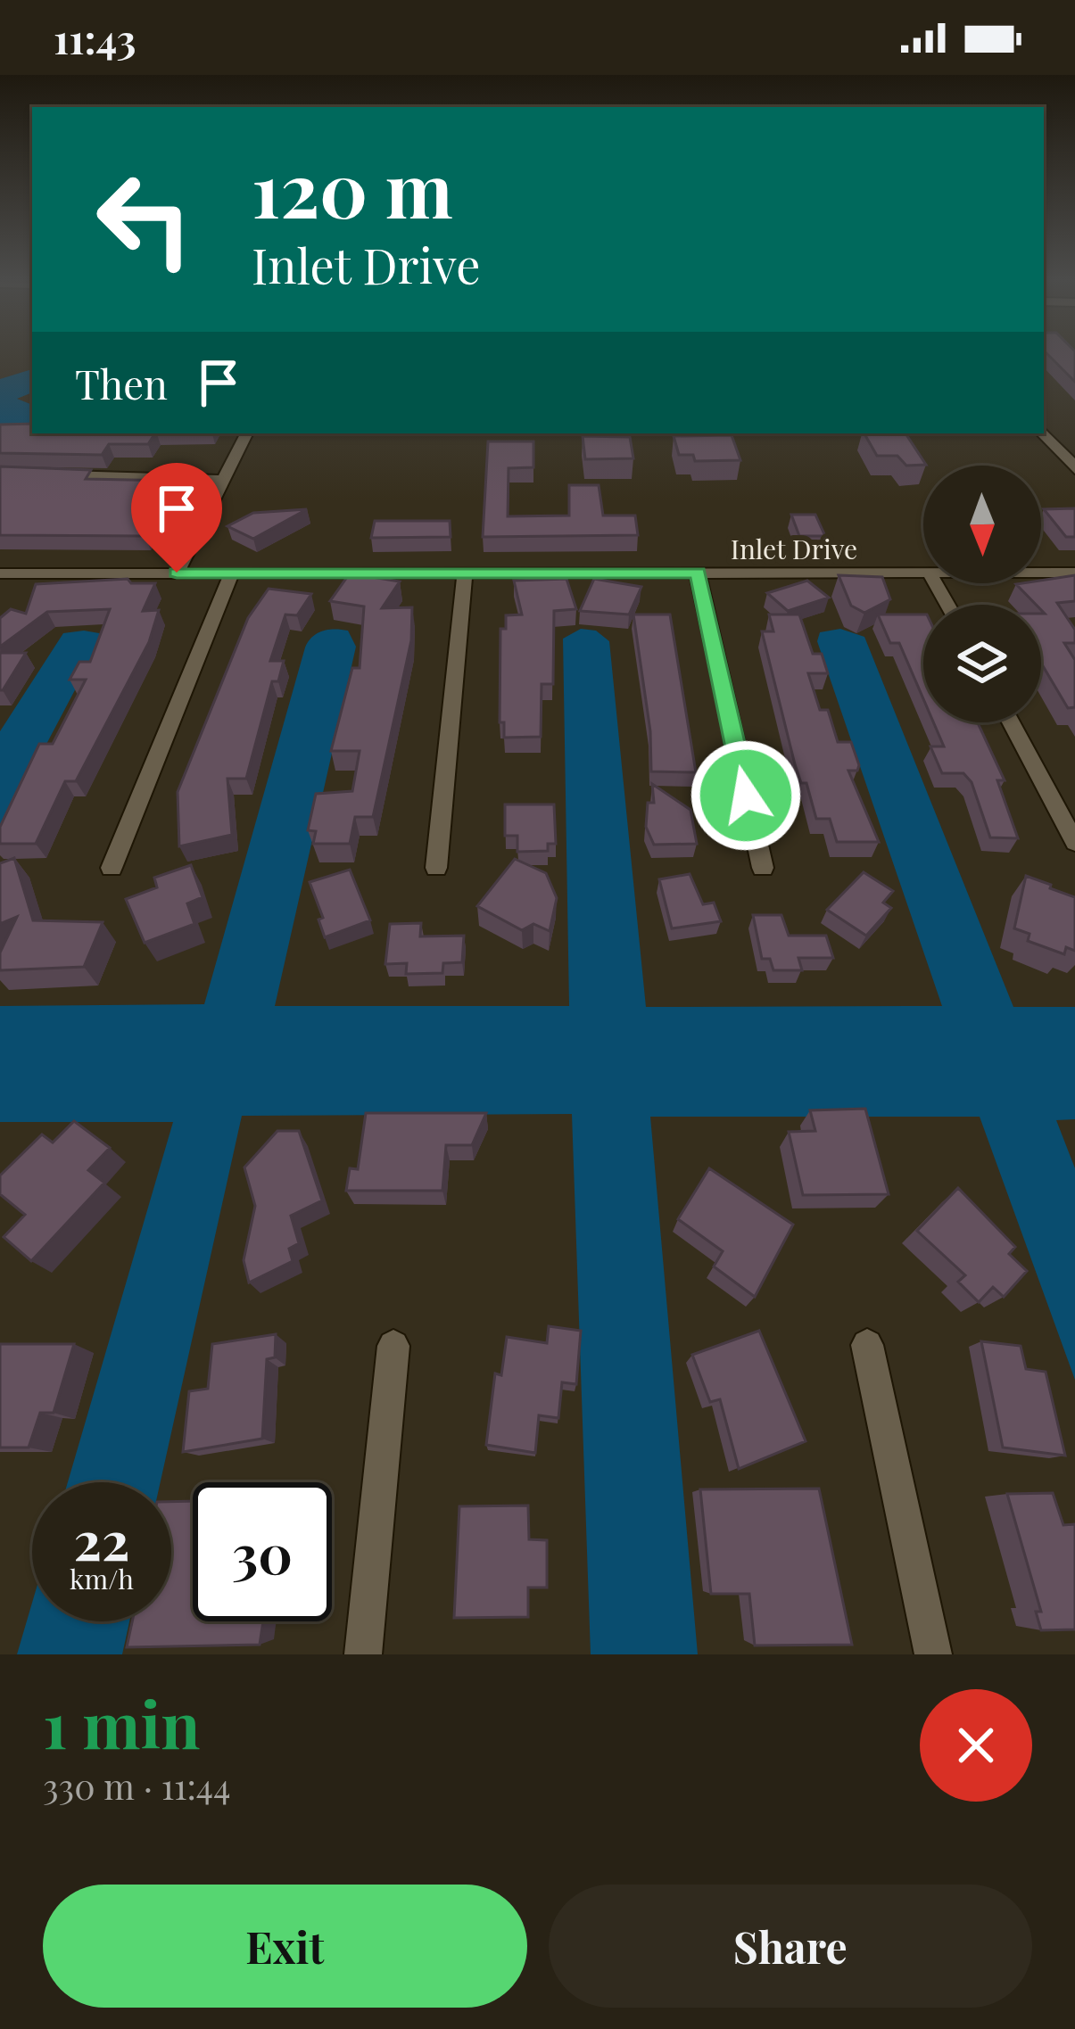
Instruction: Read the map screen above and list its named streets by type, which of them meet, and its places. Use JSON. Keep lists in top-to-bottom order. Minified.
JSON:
{"streets":{"street":["Inlet Drive"]},"north":"bottom","page":{"status":"11:43","turn":["120 m","Inlet Drive"],"then":"Then","speed":"22 km/h","limit":"30","heading":["1 min","330 m · 11:44"],"buttons":["Exit","Share"]}}
